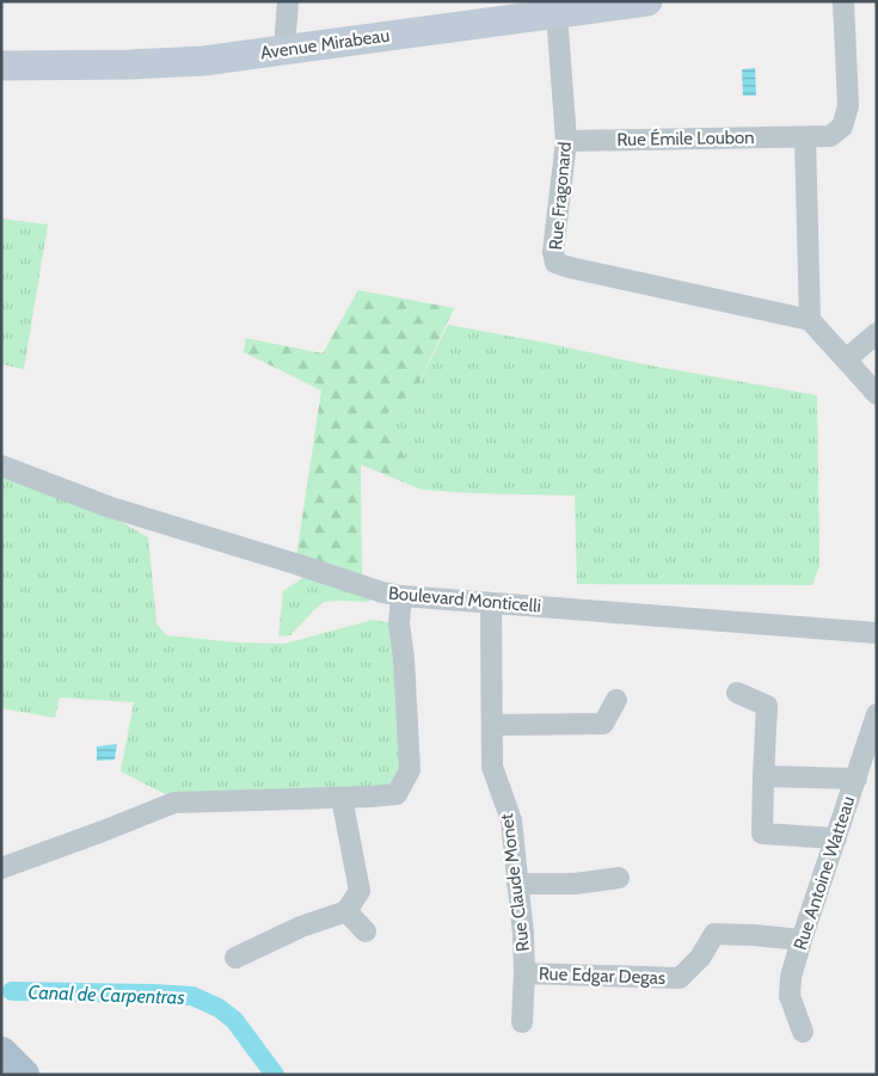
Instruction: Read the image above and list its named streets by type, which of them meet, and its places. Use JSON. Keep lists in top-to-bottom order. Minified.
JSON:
{"streets":{"main road":["Avenue Mirabeau"],"street":["Rue Émile Loubon","Rue Fragonard","Boulevard Monticelli","Rue Antoine Watteau","Rue Claude Monet","Rue Edgar Degas"]},"crossings":[["Avenue Mirabeau","Rue Fragonard"],["Rue Émile Loubon","Rue Fragonard"],["Boulevard Monticelli","Rue Claude Monet"],["Rue Antoine Watteau","Rue Edgar Degas"],["Rue Claude Monet","Rue Edgar Degas"]],"water":["Canal de Carpentras"]}
